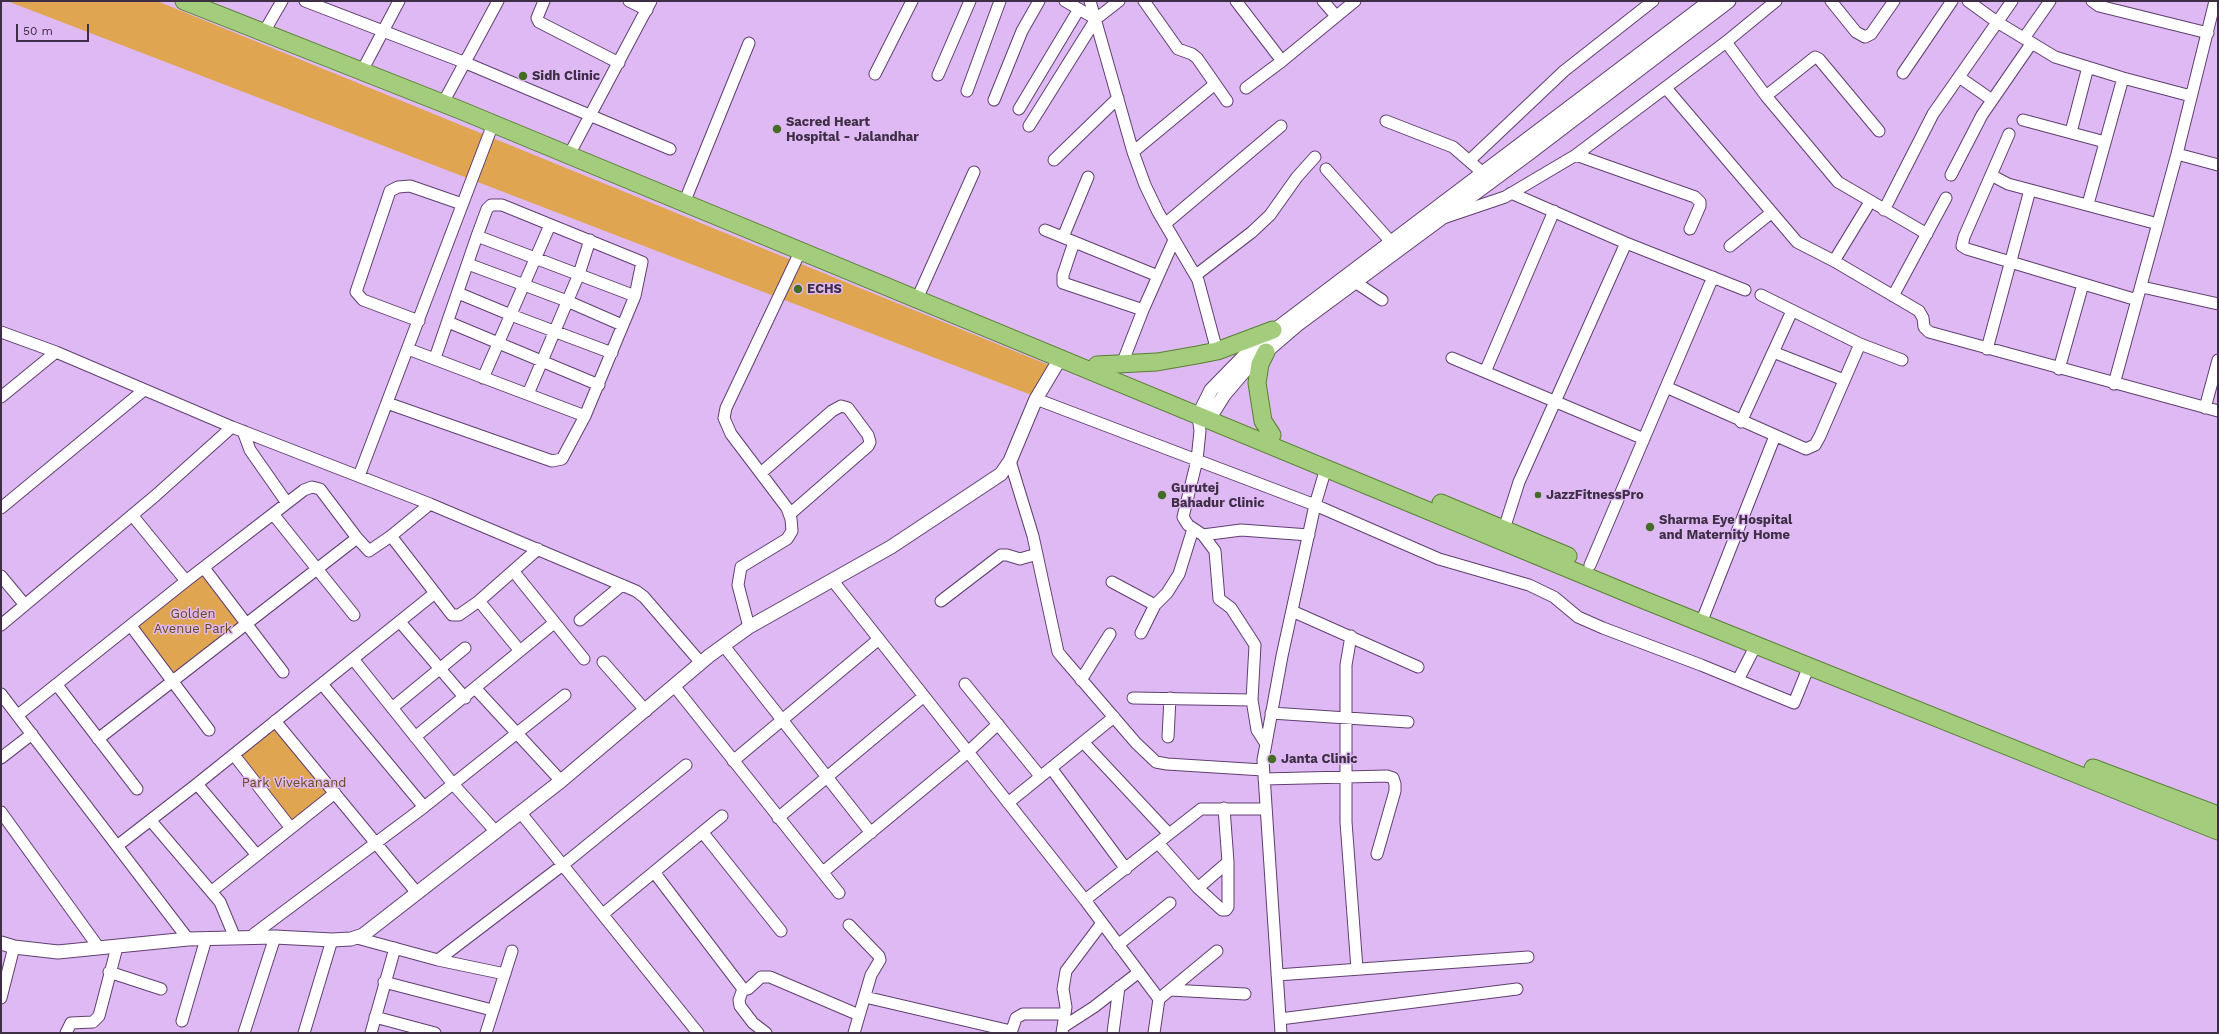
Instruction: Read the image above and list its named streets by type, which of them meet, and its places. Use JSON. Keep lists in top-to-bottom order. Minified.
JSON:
{"parks":["Golden Avenue Park","Park Vivekanand"],"places":["Sidh Clinic","Sacred Heart Hospital - Jalandhar","ECHS","Gurutej Bahadur Clinic","JazzFitnessPro","Sharma Eye Hospital and Maternity Home","Janta Clinic"],"scale_bar":"50 m"}
